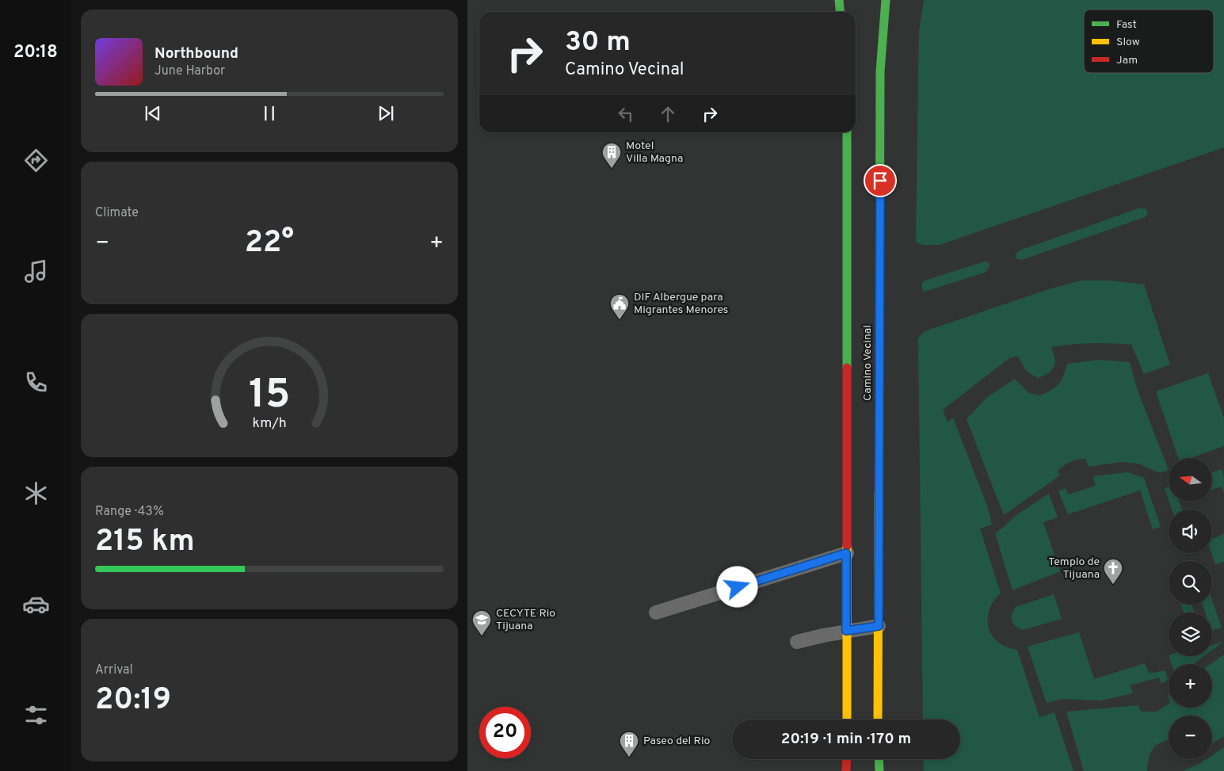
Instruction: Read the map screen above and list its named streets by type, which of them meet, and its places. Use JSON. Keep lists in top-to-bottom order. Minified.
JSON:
{"streets":{"street":["Camino Vecinal"]},"places":{"building":["Motel Villa Magna","Paseo del Rio"],"public building":["DIF Albergue para Migrantes Menores"],"church":["Templo de Tijuana"],"school or university":["CECYTE Rio Tijuana"]},"legend":["Fast","Slow","Jam"],"north":"left","page":{"tabs":"20:18","turn":["30 m","Camino Vecinal"],"song":["Northbound","June Harbor"],"tile":["Climate",["Range · 43%","215 km"],["Arrival","20:19"]],"heat":["−","22°","+"],"map_buttons":["+","−"],"limit":"20","trip":"20:19 · 1 min · 170 m","gauge":["15","km/h"]}}
